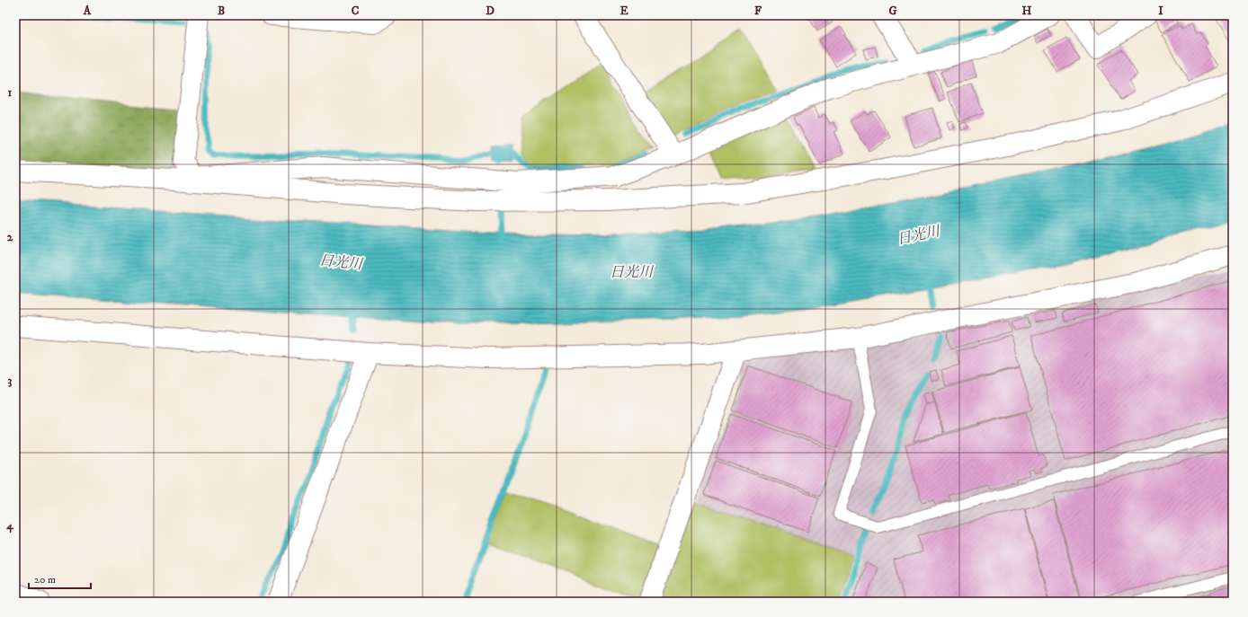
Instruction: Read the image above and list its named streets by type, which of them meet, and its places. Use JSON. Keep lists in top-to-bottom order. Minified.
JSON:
{"water":["日光川"],"scale_bar":"20 m","grid":{"columns":["A","B","C","D","E","F","G","H","I"],"rows":["1","2","3","4"]}}
